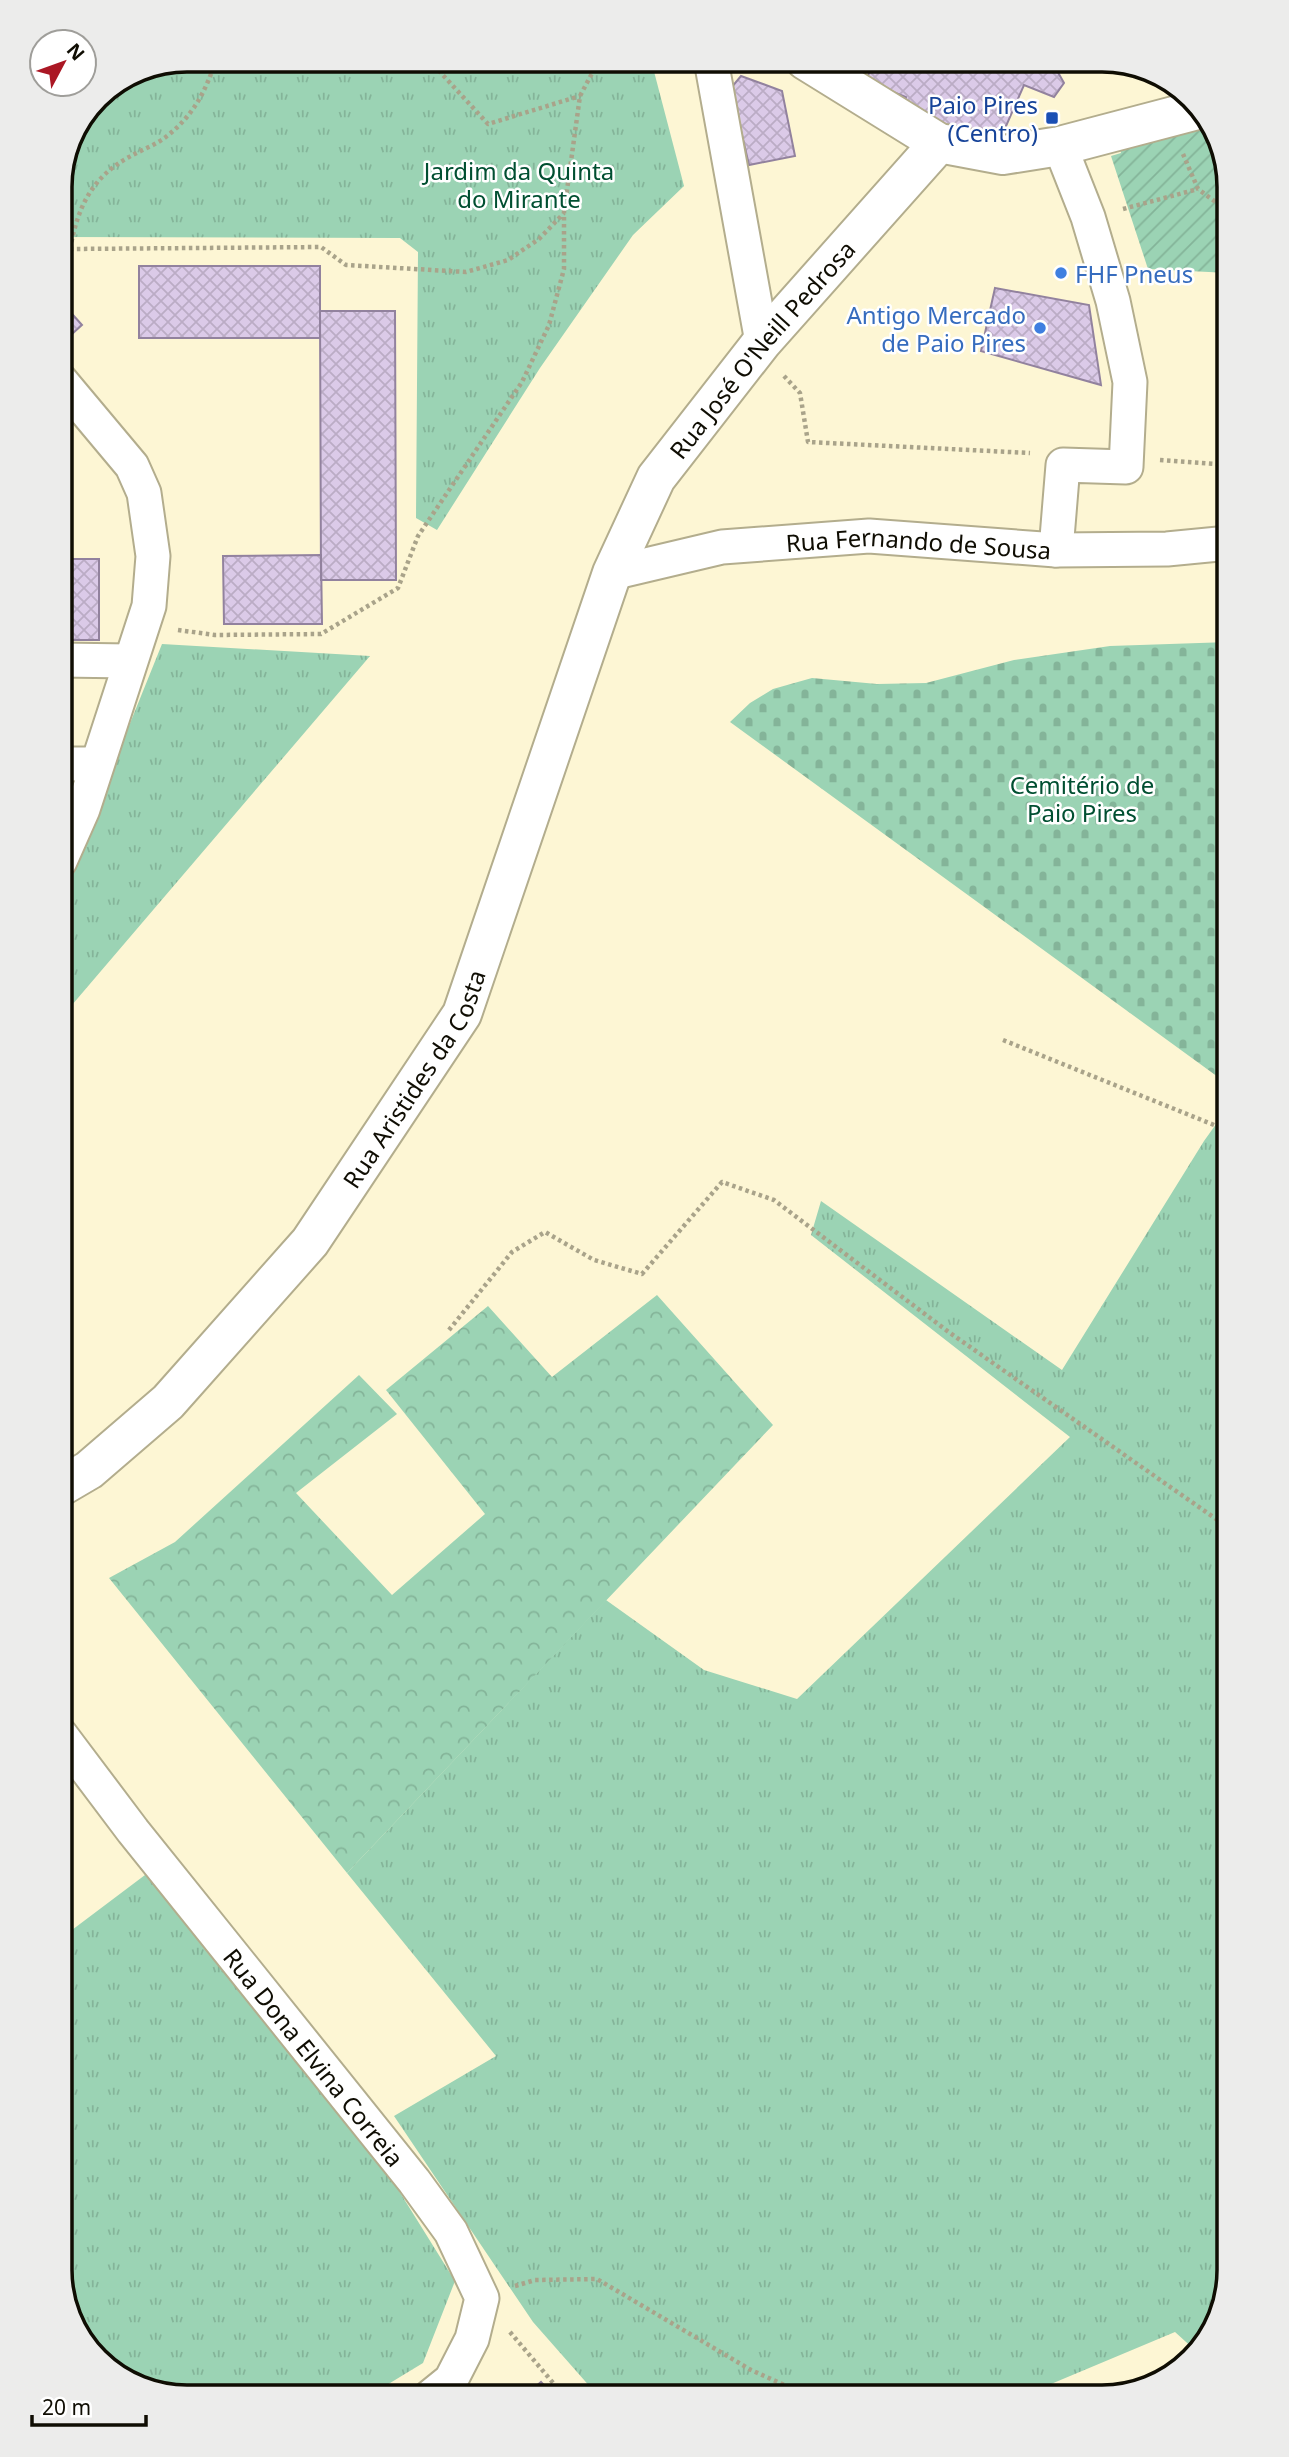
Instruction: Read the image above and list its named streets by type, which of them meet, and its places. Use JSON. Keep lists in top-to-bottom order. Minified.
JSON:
{"streets":{"street":["Rua José O'Neill Pedrosa","Rua Fernando de Sousa","Rua Aristides da Costa","Rua Dona Elvina Correia"]},"crossings":[["Rua José O'Neill Pedrosa","Rua Fernando de Sousa"],["Rua José O'Neill Pedrosa","Rua Aristides da Costa"],["Rua Fernando de Sousa","Rua Aristides da Costa"]],"parks":["Jardim da Quinta do Mirante","Cemitério de Paio Pires"],"places":{"transit":["Paio Pires (Centro)"],"other":["FHF Pneus","Antigo Mercado de Paio Pires"]},"scale_bar":"20 m","north":"top right"}
